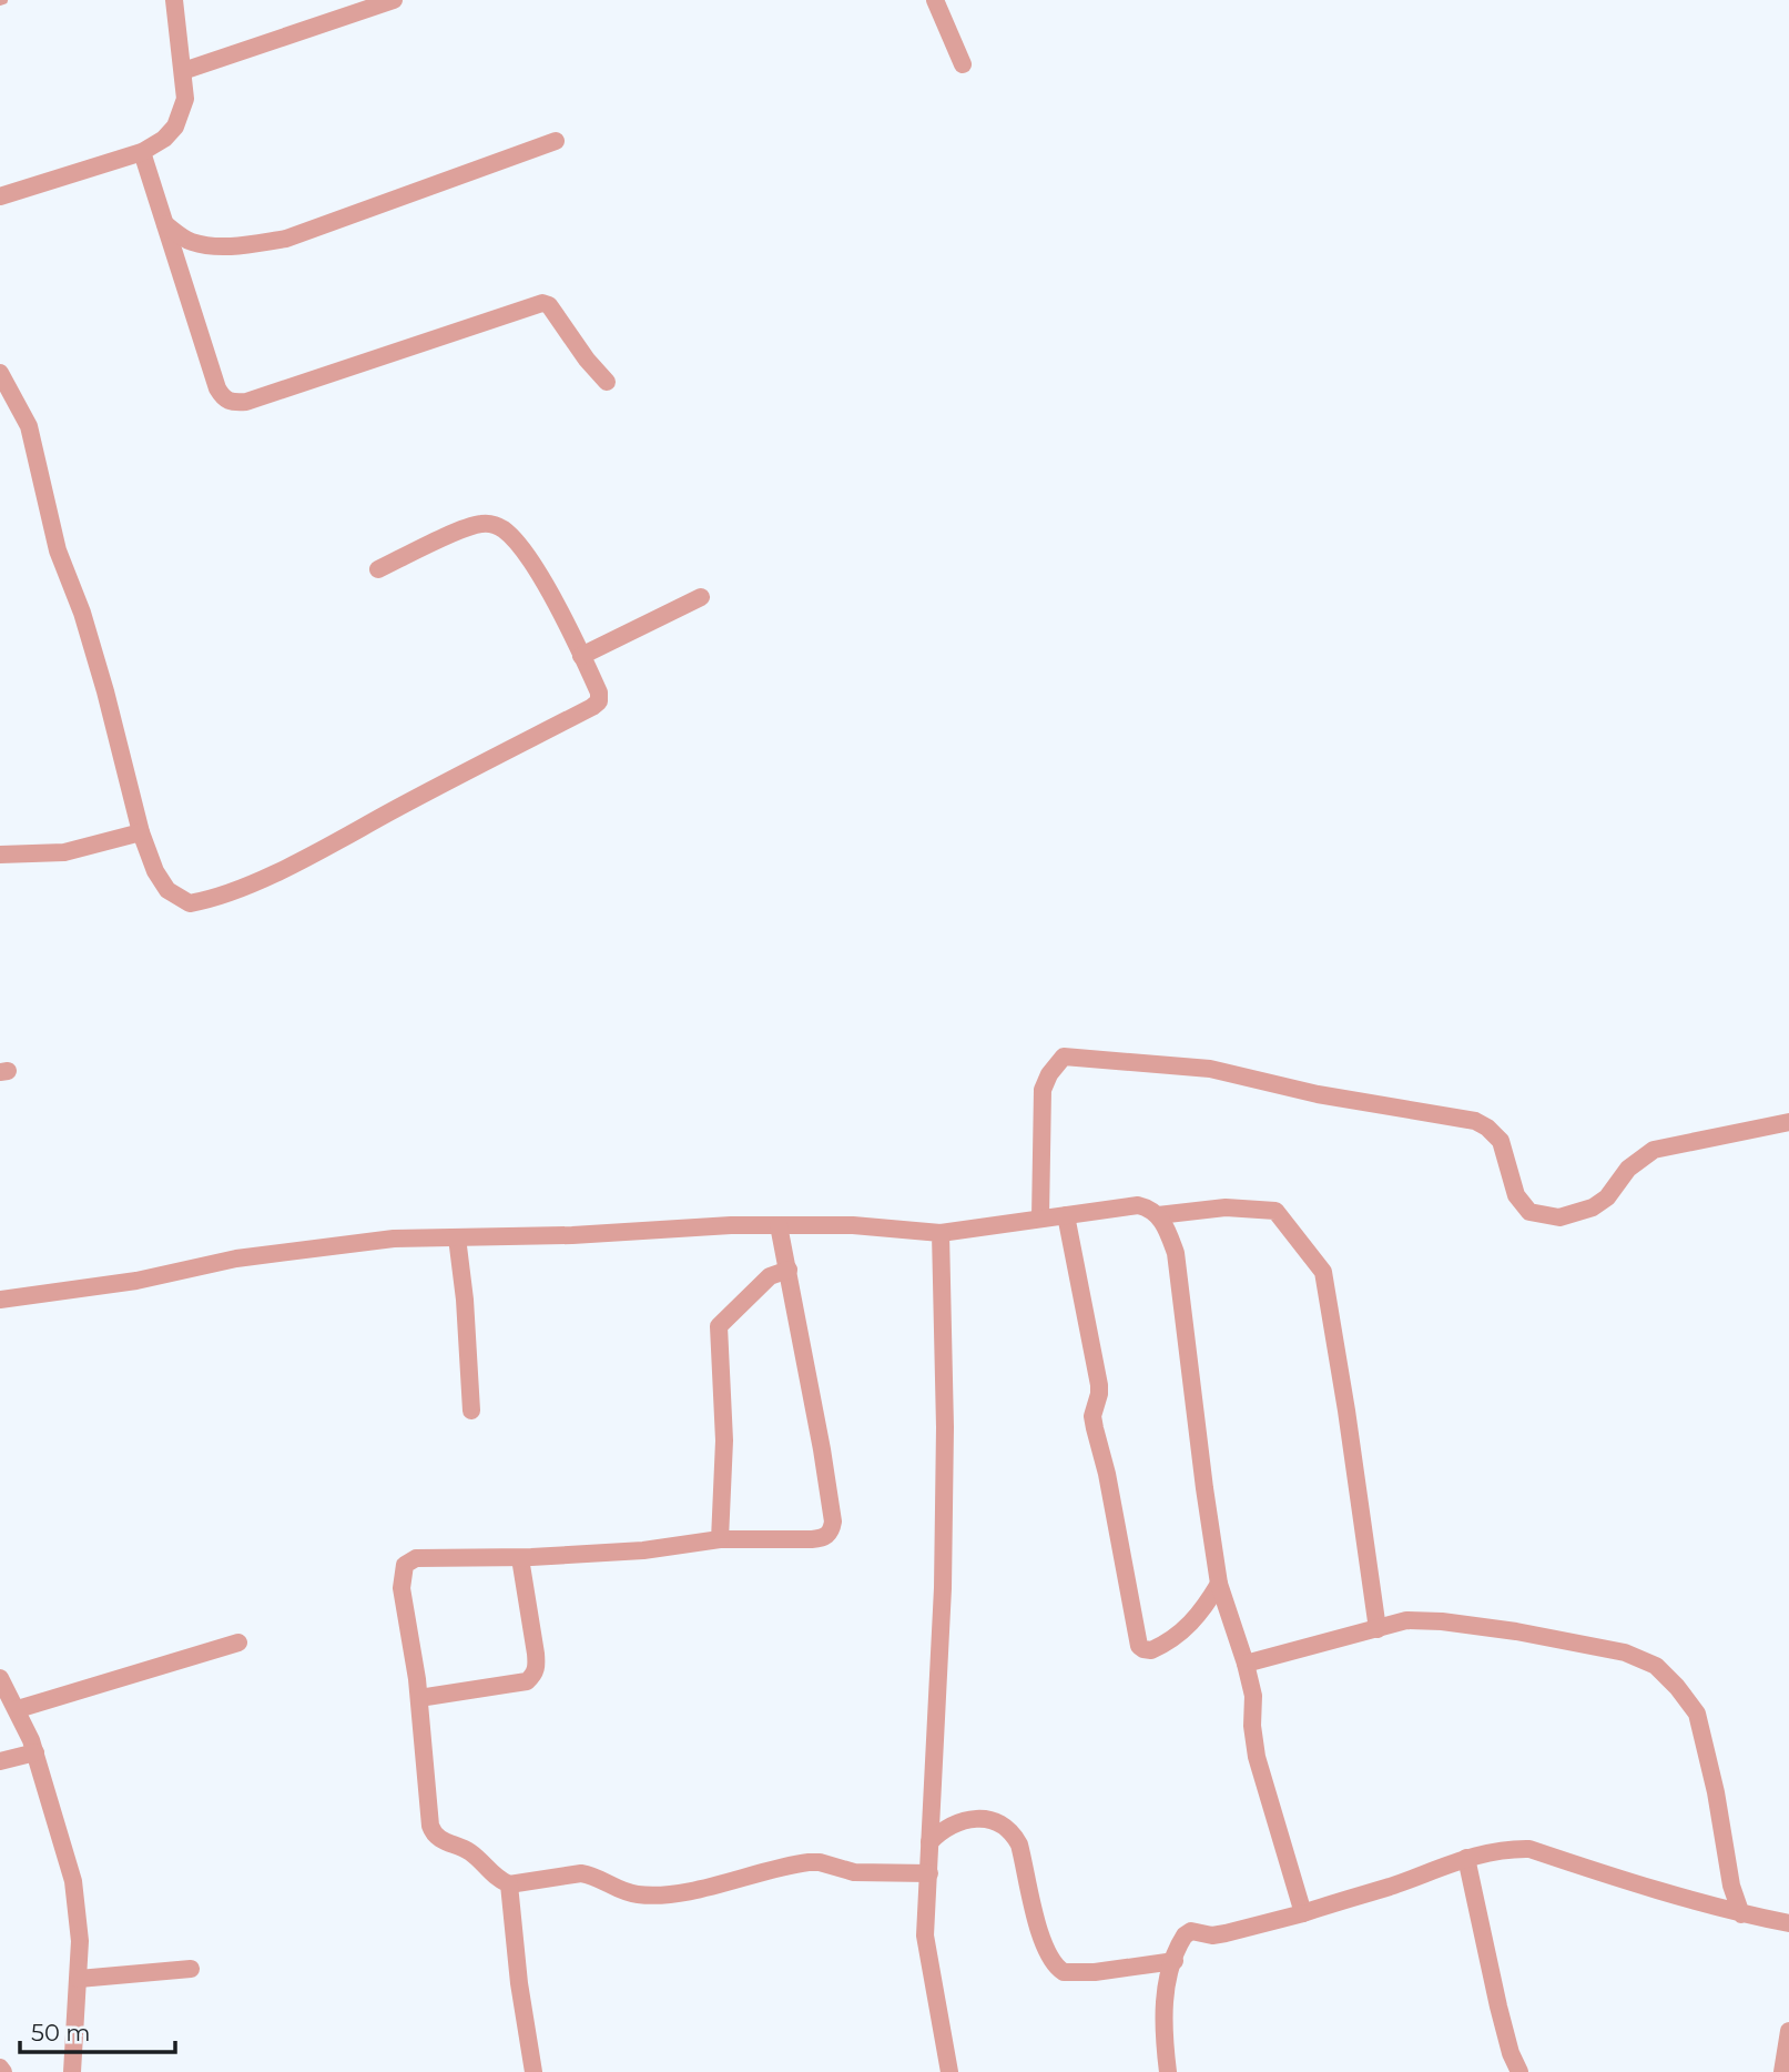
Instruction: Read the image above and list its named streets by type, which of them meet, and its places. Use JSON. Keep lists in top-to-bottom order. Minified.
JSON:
{"scale_bar":"50 m"}
